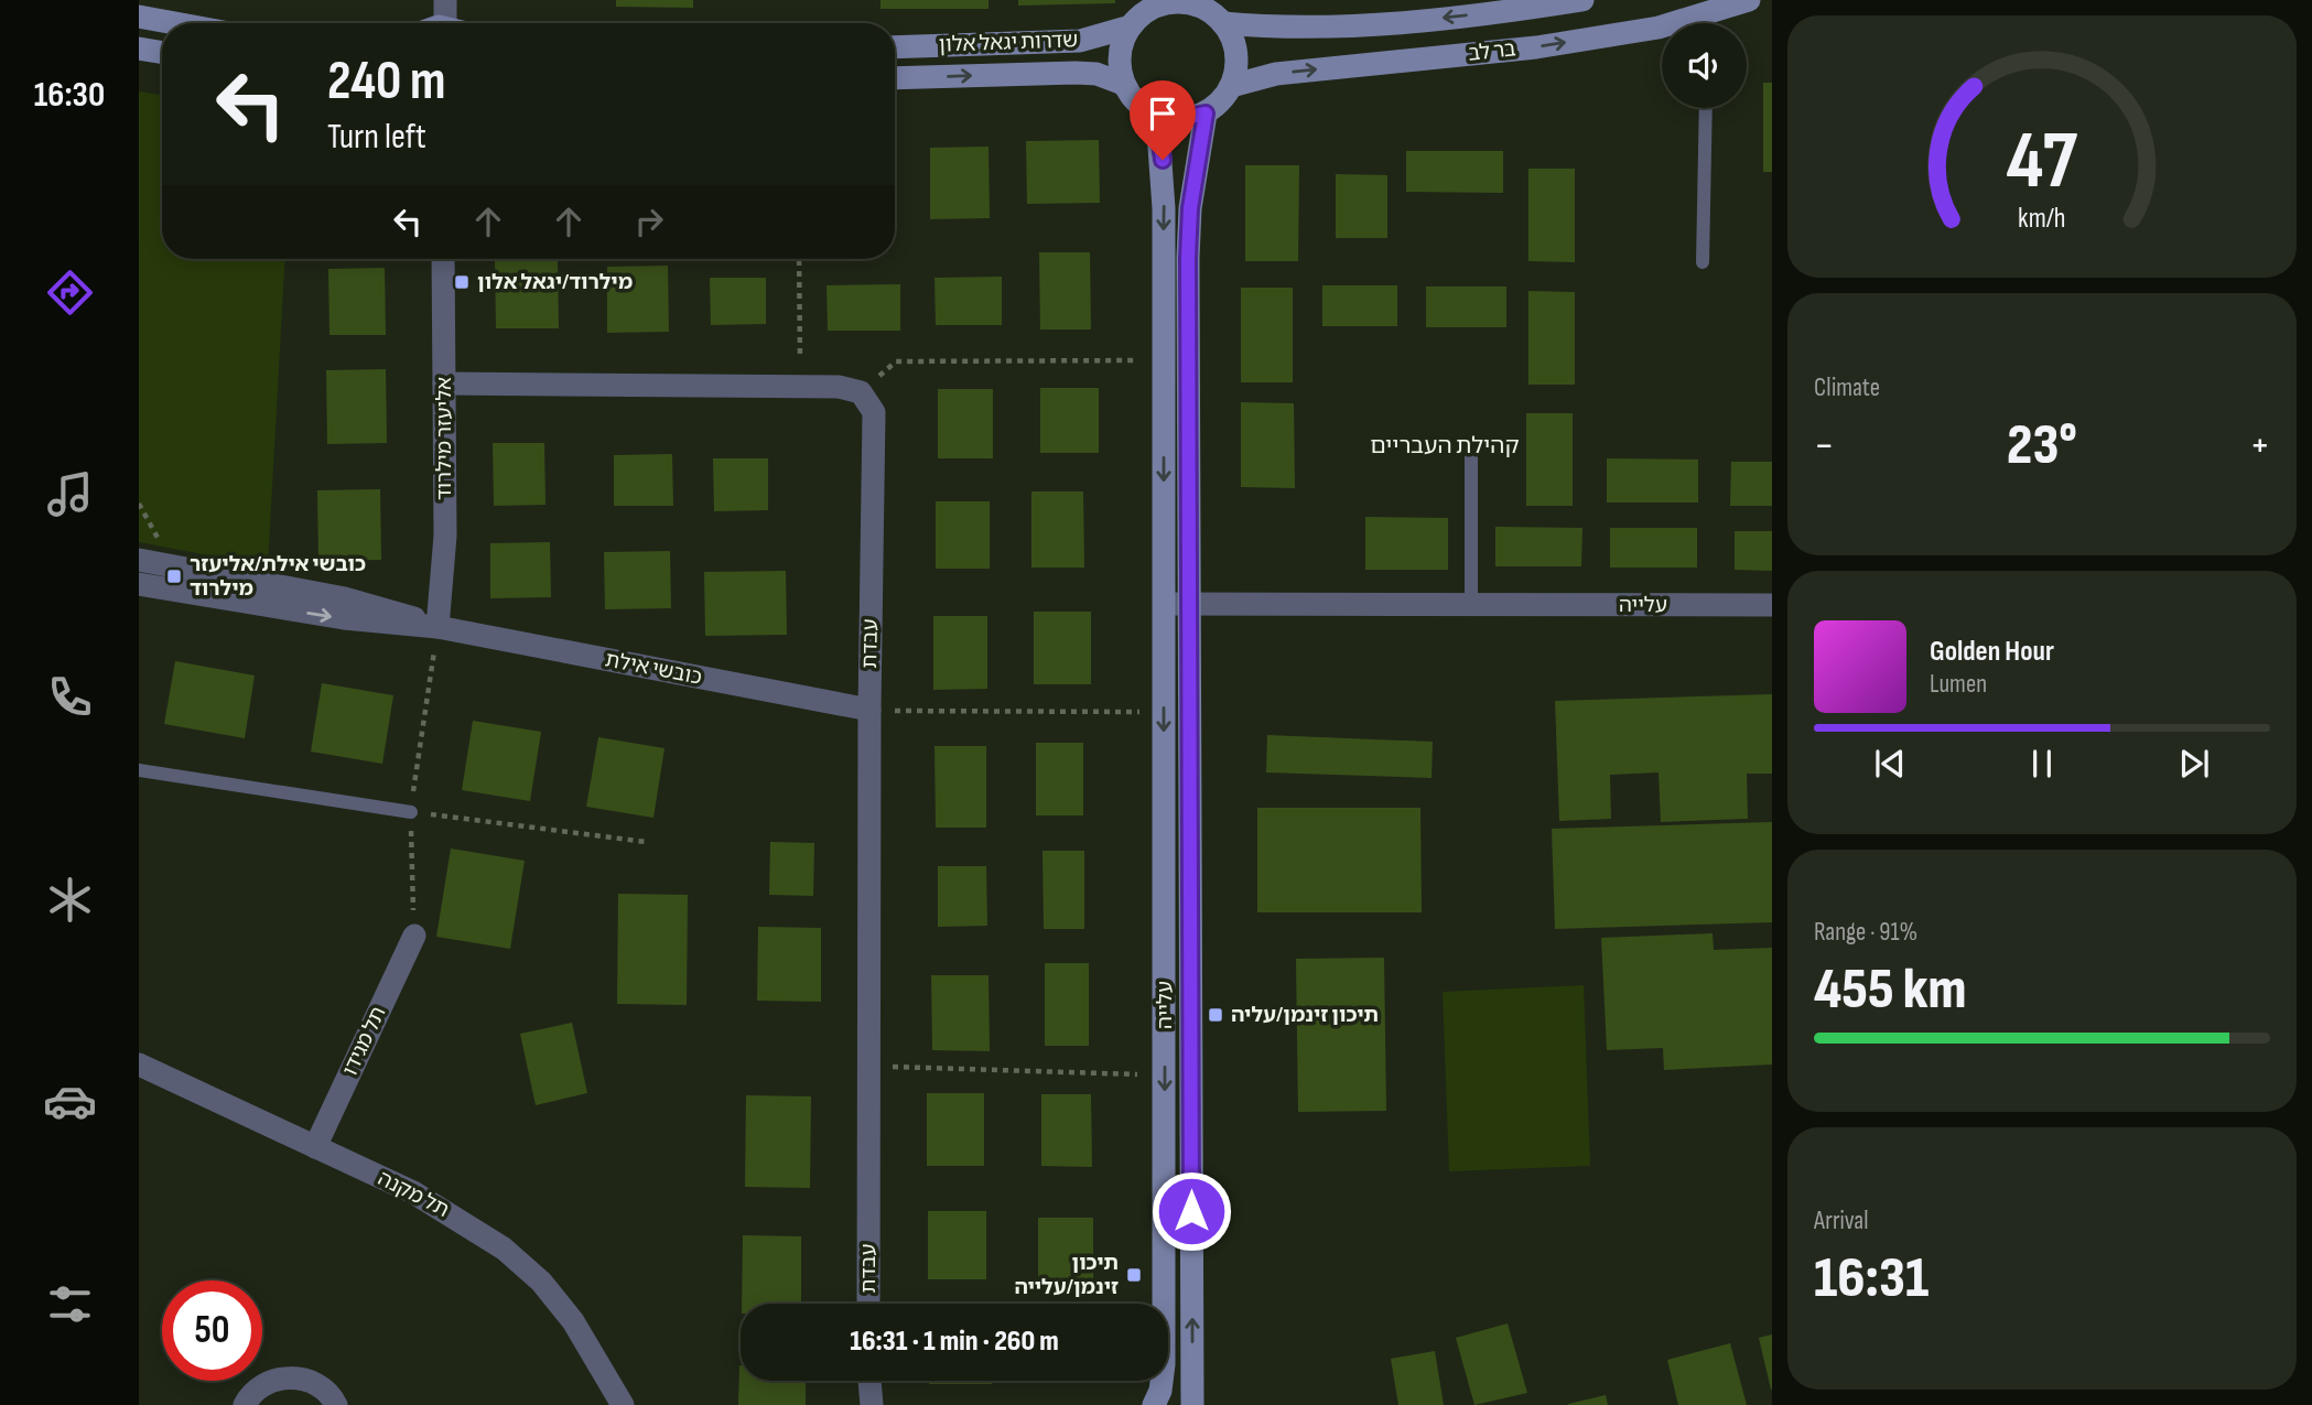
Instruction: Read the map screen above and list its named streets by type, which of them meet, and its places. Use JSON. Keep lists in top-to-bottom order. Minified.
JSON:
{"streets":{"main road":["שדרות יגאל אלון","בר לב","עלייה"],"street":["אליעזר מילרוד","עבדת","כובשי אילת","תל מגידו","תל מקנה"]},"crossings":[["שדרות יגאל אלון","בר לב"],["שדרות יגאל אלון","עלייה"],["בר לב","עלייה"],["אליעזר מילרוד","כובשי אילת"],["עבדת","כובשי אילת"],["תל מגידו","תל מקנה"]],"districts":["קהילת העבריים"],"places":{"transit":["מילרוד/יגאל אלון","כובשי אילת/אליעזר מילרוד","תיכון זינמן/עליה","תיכון זינמן/עלייה"]},"page":{"tabs":"16:30","turn":["240 m","Turn left"],"tile":["Climate",["Range · 91%","455 km"],["Arrival","16:31"]],"heat":["−","23°","+"],"song":["Golden Hour","Lumen"],"limit":"50","trip":"16:31 · 1 min · 260 m","gauge":["47","km/h"]}}
